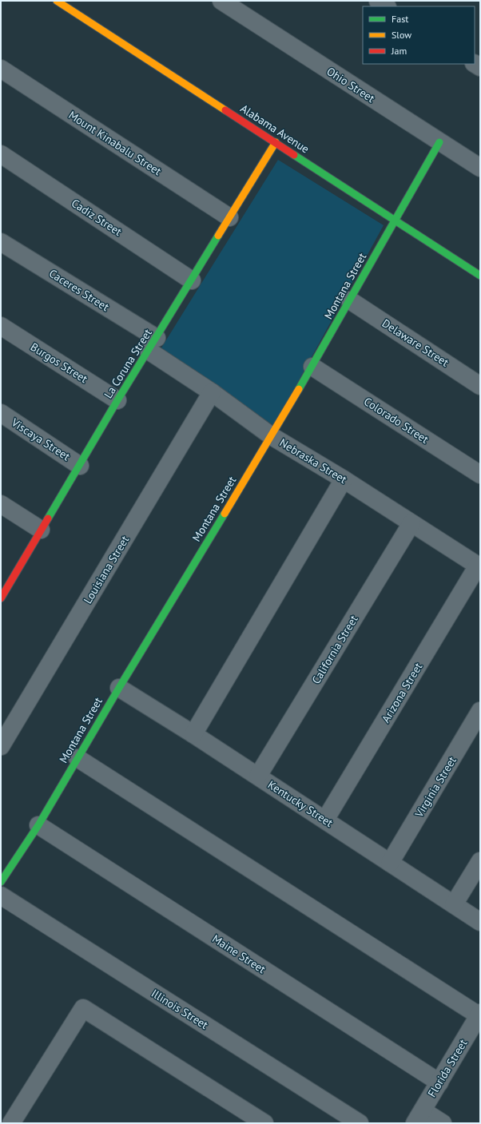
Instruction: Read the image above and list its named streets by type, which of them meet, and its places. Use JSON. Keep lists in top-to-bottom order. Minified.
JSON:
{"streets":{"street":["Ohio Street","Alabama Avenue","Mount Kinabalu Street","Cadiz Street","Montana Street","Caceres Street","Delaware Street","Burgos Street","La Coruna Street","Colorado Street","Viscaya Street","Nebraska Street","Louisiana Street","California Street","Arizona Street","Virginia Street","Kentucky Street","Maine Street","Illinois Street","Florida Street"]},"crossings":[["Ohio Street","Montana Street"],["Alabama Avenue","Montana Street"],["Alabama Avenue","La Coruna Street"],["Mount Kinabalu Street","La Coruna Street"],["Cadiz Street","La Coruna Street"],["Montana Street","Delaware Street"],["Montana Street","Colorado Street"],["Montana Street","Nebraska Street"],["Montana Street","Kentucky Street"],["Montana Street","Maine Street"],["Caceres Street","La Coruna Street"],["Caceres Street","Nebraska Street"],["Burgos Street","La Coruna Street"],["La Coruna Street","Viscaya Street"],["La Coruna Street","Nebraska Street"],["Nebraska Street","Louisiana Street"],["Nebraska Street","California Street"],["Nebraska Street","Arizona Street"],["California Street","Kentucky Street"],["Arizona Street","Kentucky Street"],["Virginia Street","Kentucky Street"],["Maine Street","Florida Street"]],"legend":["Fast","Slow","Jam"]}
